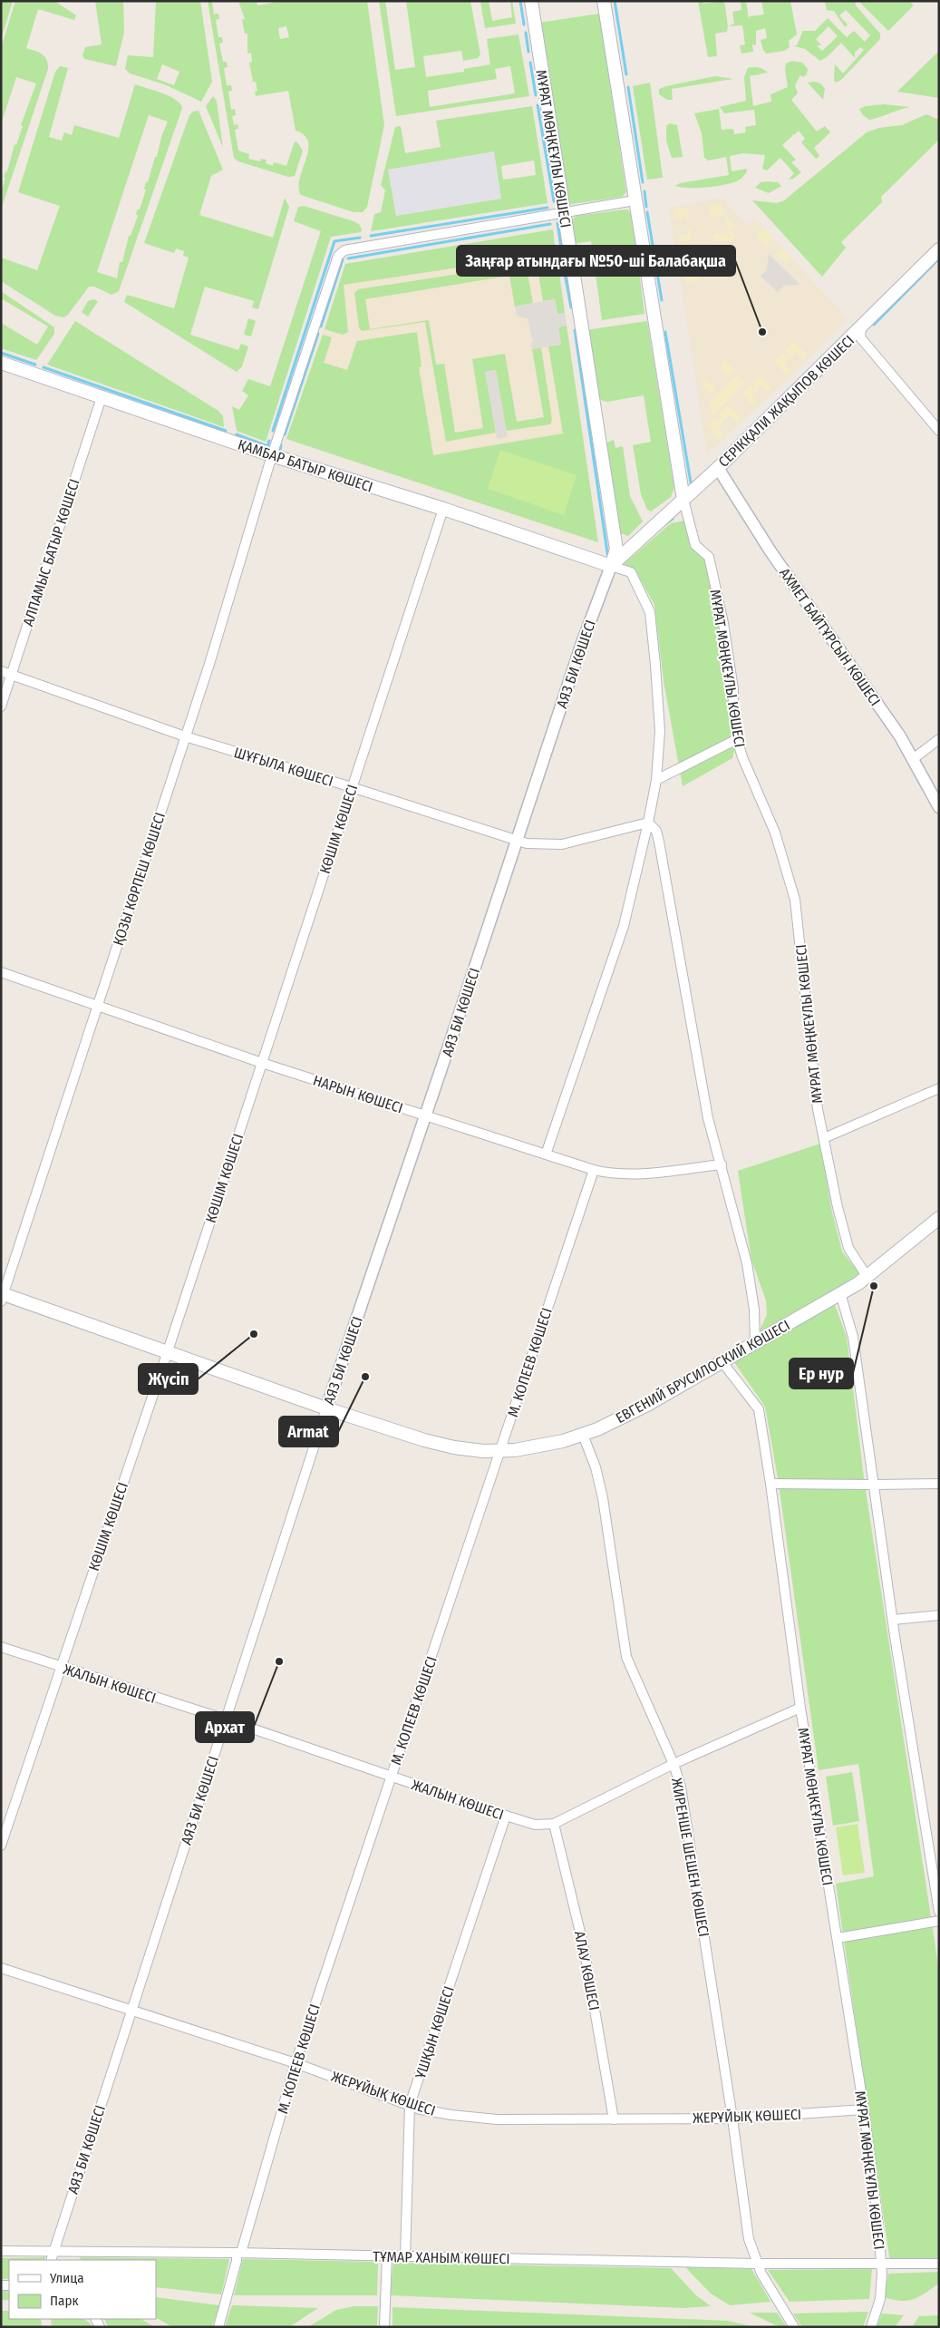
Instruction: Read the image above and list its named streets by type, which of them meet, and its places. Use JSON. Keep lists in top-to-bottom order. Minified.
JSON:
{"streets":{"main road":["МҰРАТ МӨҢКЕҰЛЫ КӨШЕСІ","СЕРІКҚАЛИ ЖАҚЫПОВ КӨШЕСІ","ҚАМБАР БАТЫР КӨШЕСІ","ЕВГЕНИЙ БРУСИЛОСКИЙ КӨШЕСІ"],"street":["АЛПАМЫС БАТЫР КӨШЕСІ","АХМЕТ БАЙТҰРСЫН КӨШЕСІ","АЯЗ БИ КӨШЕСІ","ШҰҒЫЛА КӨШЕСІ","КӨШІМ КӨШЕСІ","ҚОЗЫ КӨРПЕШ КӨШЕСІ","НАРЫН КӨШЕСІ","М. КОПЕЕВ КӨШЕСІ","ЖАЛЫН КӨШЕСІ","ЖИРЕНШЕ ШЕШЕН КӨШЕСІ","АЛАУ КӨШЕСІ","ҰШҚЫН КӨШЕСІ","ЖЕРҰЙЫҚ КӨШЕСІ","ТҰМАР ХАНЫМ КӨШЕСІ"]},"crossings":[["МҰРАТ МӨҢКЕҰЛЫ КӨШЕСІ","СЕРІКҚАЛИ ЖАҚЫПОВ КӨШЕСІ"],["МҰРАТ МӨҢКЕҰЛЫ КӨШЕСІ","ҚАМБАР БАТЫР КӨШЕСІ"],["МҰРАТ МӨҢКЕҰЛЫ КӨШЕСІ","АЯЗ БИ КӨШЕСІ"],["МҰРАТ МӨҢКЕҰЛЫ КӨШЕСІ","ҚОЗЫ КӨРПЕШ КӨШЕСІ"],["МҰРАТ МӨҢКЕҰЛЫ КӨШЕСІ","ЕВГЕНИЙ БРУСИЛОСКИЙ КӨШЕСІ"],["МҰРАТ МӨҢКЕҰЛЫ КӨШЕСІ","ЖАЛЫН КӨШЕСІ"],["МҰРАТ МӨҢКЕҰЛЫ КӨШЕСІ","ЖЕРҰЙЫҚ КӨШЕСІ"],["МҰРАТ МӨҢКЕҰЛЫ КӨШЕСІ","ТҰМАР ХАНЫМ КӨШЕСІ"],["СЕРІКҚАЛИ ЖАҚЫПОВ КӨШЕСІ","ҚАМБАР БАТЫР КӨШЕСІ"],["СЕРІКҚАЛИ ЖАҚЫПОВ КӨШЕСІ","АХМЕТ БАЙТҰРСЫН КӨШЕСІ"],["СЕРІКҚАЛИ ЖАҚЫПОВ КӨШЕСІ","АЯЗ БИ КӨШЕСІ"],["ҚАМБАР БАТЫР КӨШЕСІ","АЛПАМЫС БАТЫР КӨШЕСІ"],["ҚАМБАР БАТЫР КӨШЕСІ","АЯЗ БИ КӨШЕСІ"],["ҚАМБАР БАТЫР КӨШЕСІ","КӨШІМ КӨШЕСІ"],["ҚАМБАР БАТЫР КӨШЕСІ","ҚОЗЫ КӨРПЕШ КӨШЕСІ"],["АЛПАМЫС БАТЫР КӨШЕСІ","ШҰҒЫЛА КӨШЕСІ"],["АЯЗ БИ КӨШЕСІ","ШҰҒЫЛА КӨШЕСІ"],["АЯЗ БИ КӨШЕСІ","НАРЫН КӨШЕСІ"],["АЯЗ БИ КӨШЕСІ","ЕВГЕНИЙ БРУСИЛОСКИЙ КӨШЕСІ"],["АЯЗ БИ КӨШЕСІ","ЖАЛЫН КӨШЕСІ"],["АЯЗ БИ КӨШЕСІ","ЖЕРҰЙЫҚ КӨШЕСІ"],["АЯЗ БИ КӨШЕСІ","ТҰМАР ХАНЫМ КӨШЕСІ"],["ШҰҒЫЛА КӨШЕСІ","КӨШІМ КӨШЕСІ"],["ШҰҒЫЛА КӨШЕСІ","ҚОЗЫ КӨРПЕШ КӨШЕСІ"],["КӨШІМ КӨШЕСІ","НАРЫН КӨШЕСІ"],["КӨШІМ КӨШЕСІ","ЕВГЕНИЙ БРУСИЛОСКИЙ КӨШЕСІ"],["КӨШІМ КӨШЕСІ","ЖАЛЫН КӨШЕСІ"],["ҚОЗЫ КӨРПЕШ КӨШЕСІ","НАРЫН КӨШЕСІ"],["ҚОЗЫ КӨРПЕШ КӨШЕСІ","ЕВГЕНИЙ БРУСИЛОСКИЙ КӨШЕСІ"],["НАРЫН КӨШЕСІ","М. КОПЕЕВ КӨШЕСІ"],["М. КОПЕЕВ КӨШЕСІ","ЕВГЕНИЙ БРУСИЛОСКИЙ КӨШЕСІ"],["М. КОПЕЕВ КӨШЕСІ","ЖАЛЫН КӨШЕСІ"],["М. КОПЕЕВ КӨШЕСІ","ЖЕРҰЙЫҚ КӨШЕСІ"],["М. КОПЕЕВ КӨШЕСІ","ТҰМАР ХАНЫМ КӨШЕСІ"],["ЕВГЕНИЙ БРУСИЛОСКИЙ КӨШЕСІ","ЖИРЕНШЕ ШЕШЕН КӨШЕСІ"],["ЖАЛЫН КӨШЕСІ","ЖИРЕНШЕ ШЕШЕН КӨШЕСІ"],["ЖАЛЫН КӨШЕСІ","АЛАУ КӨШЕСІ"],["ЖАЛЫН КӨШЕСІ","ҰШҚЫН КӨШЕСІ"],["ЖИРЕНШЕ ШЕШЕН КӨШЕСІ","ЖЕРҰЙЫҚ КӨШЕСІ"],["ЖИРЕНШЕ ШЕШЕН КӨШЕСІ","ТҰМАР ХАНЫМ КӨШЕСІ"],["АЛАУ КӨШЕСІ","ЖЕРҰЙЫҚ КӨШЕСІ"],["ҰШҚЫН КӨШЕСІ","ЖЕРҰЙЫҚ КӨШЕСІ"],["ҰШҚЫН КӨШЕСІ","ТҰМАР ХАНЫМ КӨШЕСІ"]],"places":["Заңғар атындағы №50-ші Балабақша","Ер нур","Жүсіп","Armat","Архат"],"legend":["Улица","Парк"]}
